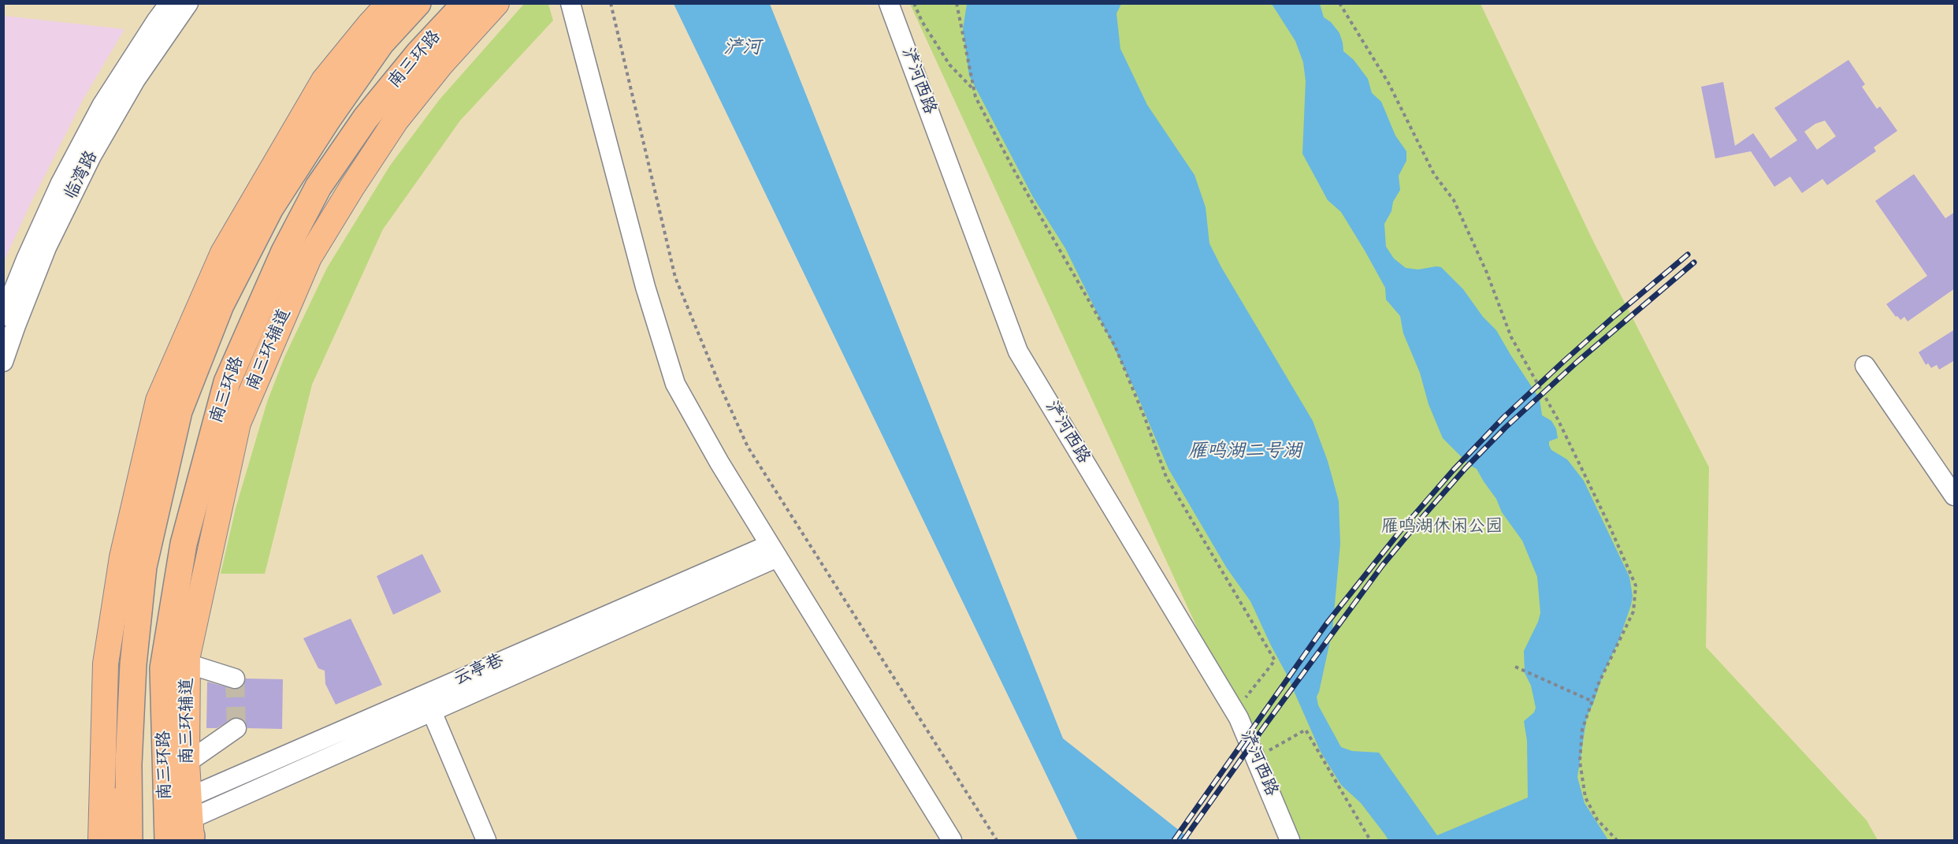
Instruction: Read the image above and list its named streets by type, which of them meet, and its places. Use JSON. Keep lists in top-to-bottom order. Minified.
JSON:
{"streets":{"highway":["南三环路"],"main road":["南三环辅道"],"street":["浐河西路","临湾路","云亭巷"]},"crossings":[["南三环路","南三环辅道"],["南三环路","云亭巷"],["南三环辅道","云亭巷"]],"water":["浐河","雁鸣湖二号湖"],"parks":["雁鸣湖休闲公园"]}
